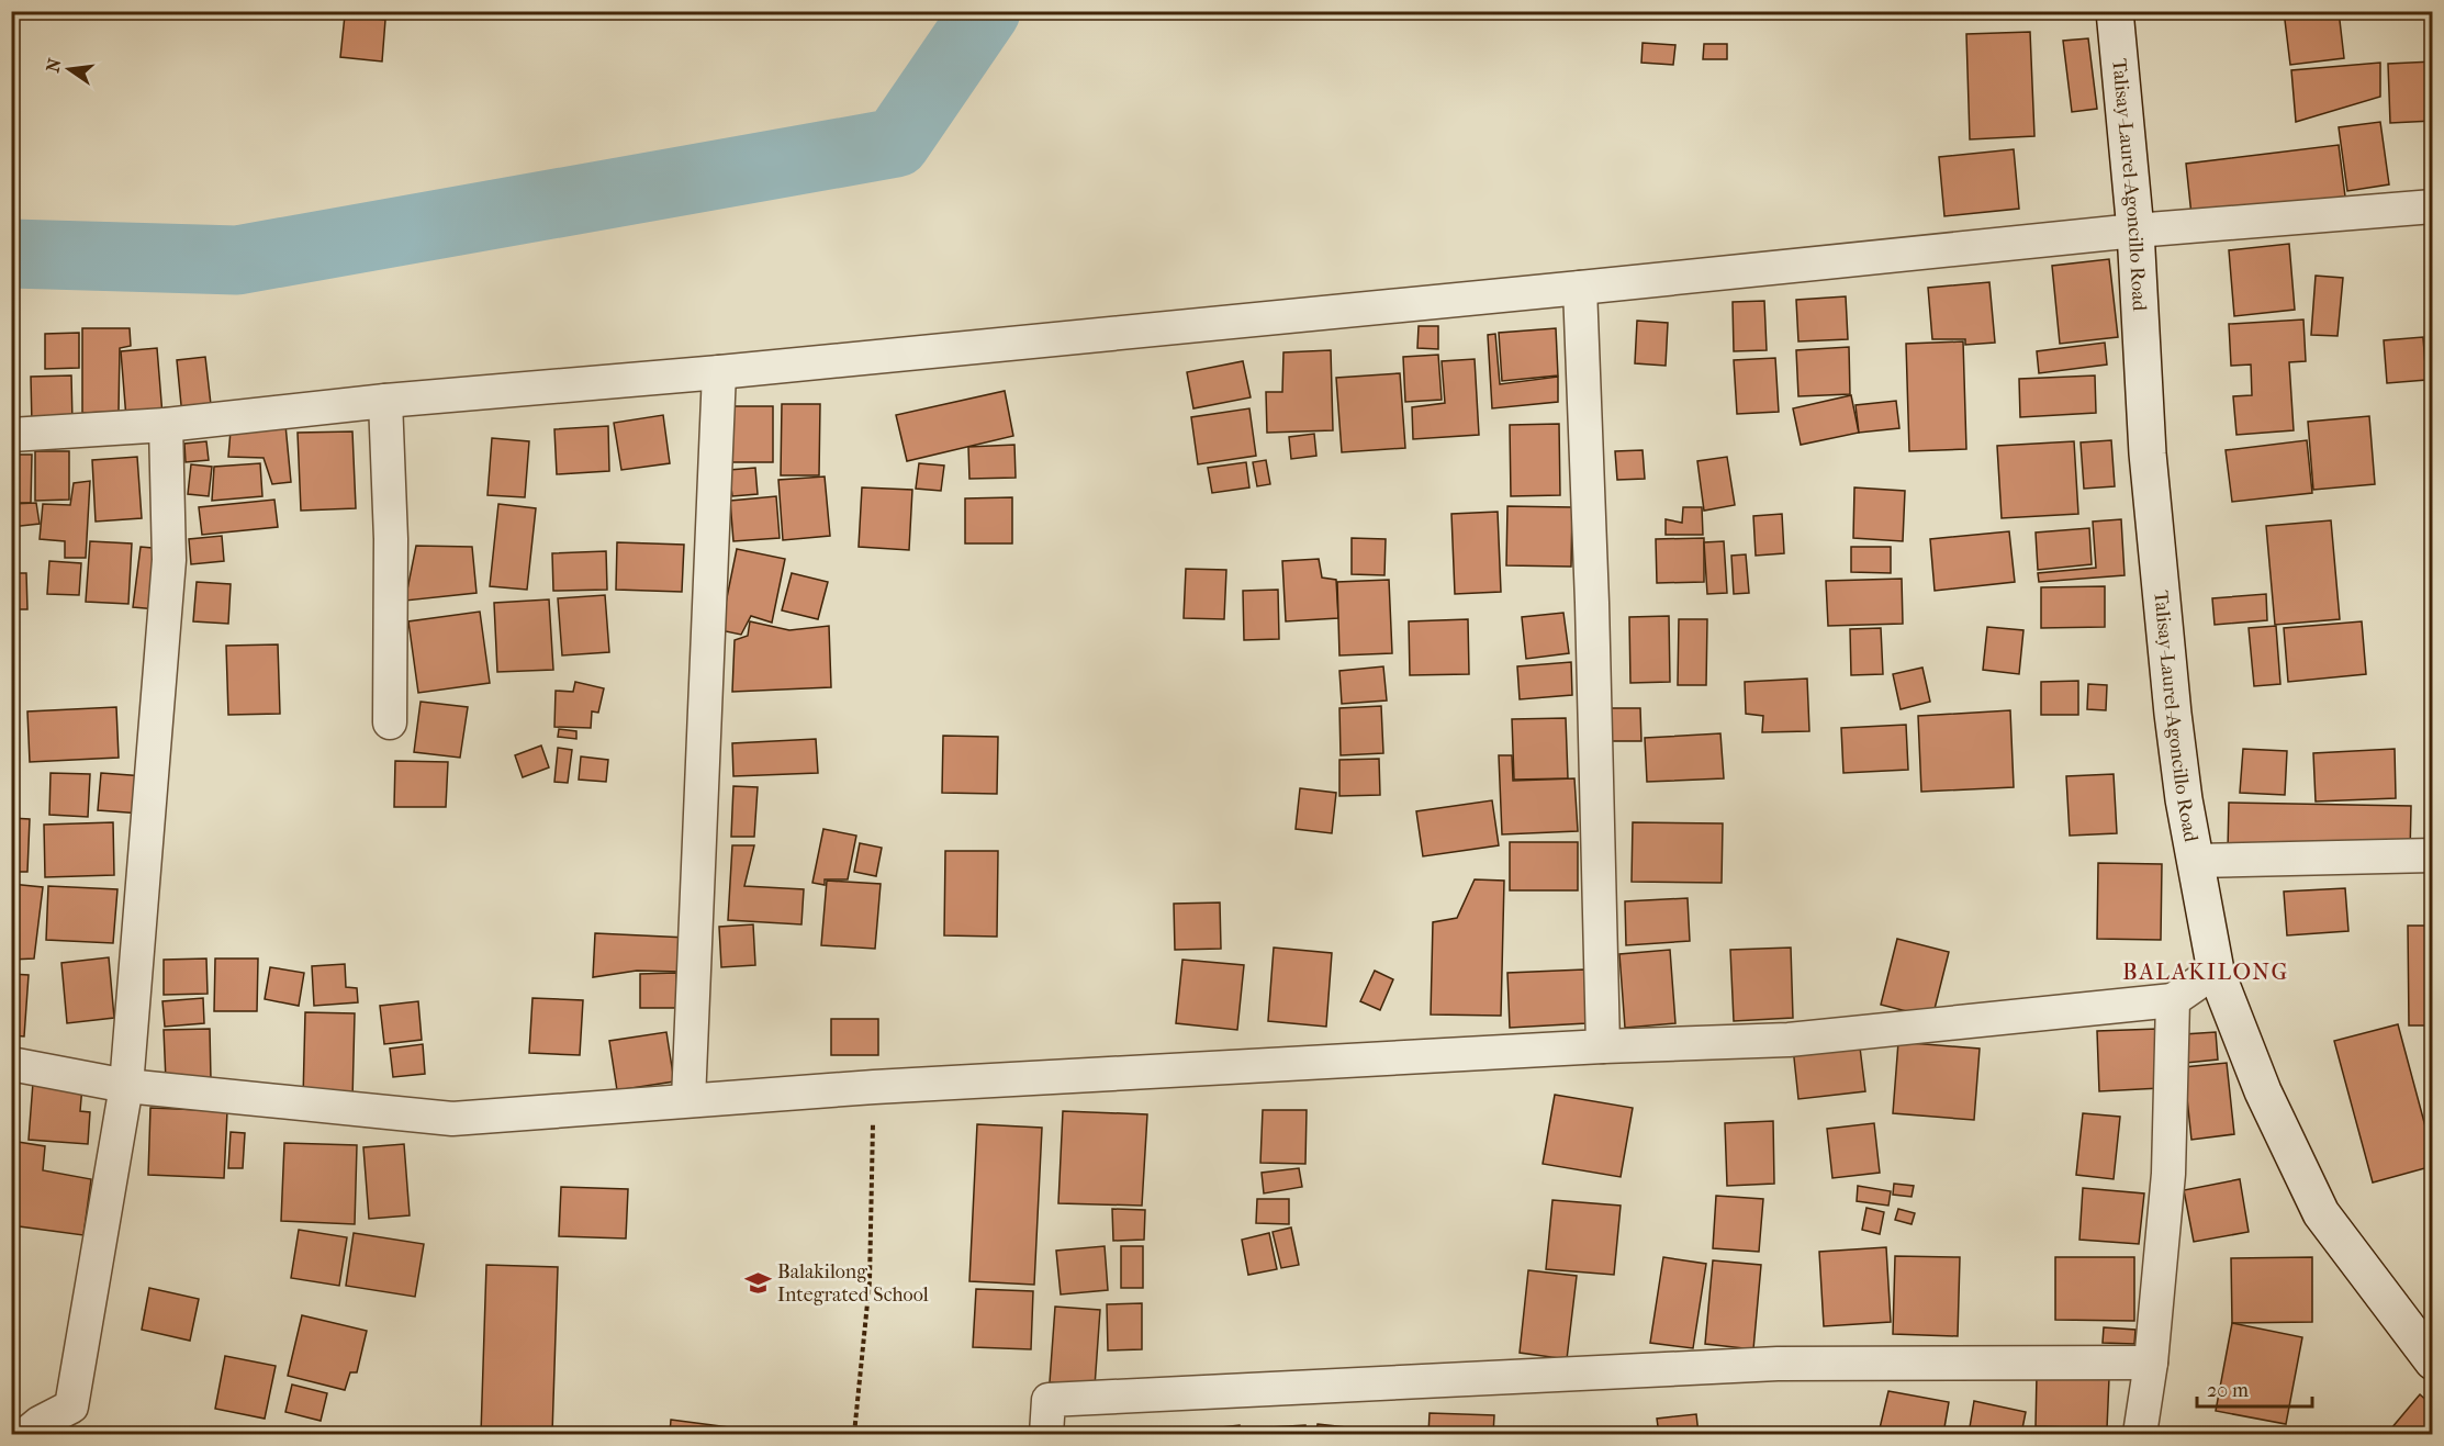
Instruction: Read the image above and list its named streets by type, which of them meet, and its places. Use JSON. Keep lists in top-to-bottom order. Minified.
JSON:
{"streets":{"main road":["Talisay-Laurel-Agoncillo Road"]},"districts":["BALAKILONG"],"places":{"school or university":["Balakilong Integrated School"]},"scale_bar":"20 m","north":"left"}
